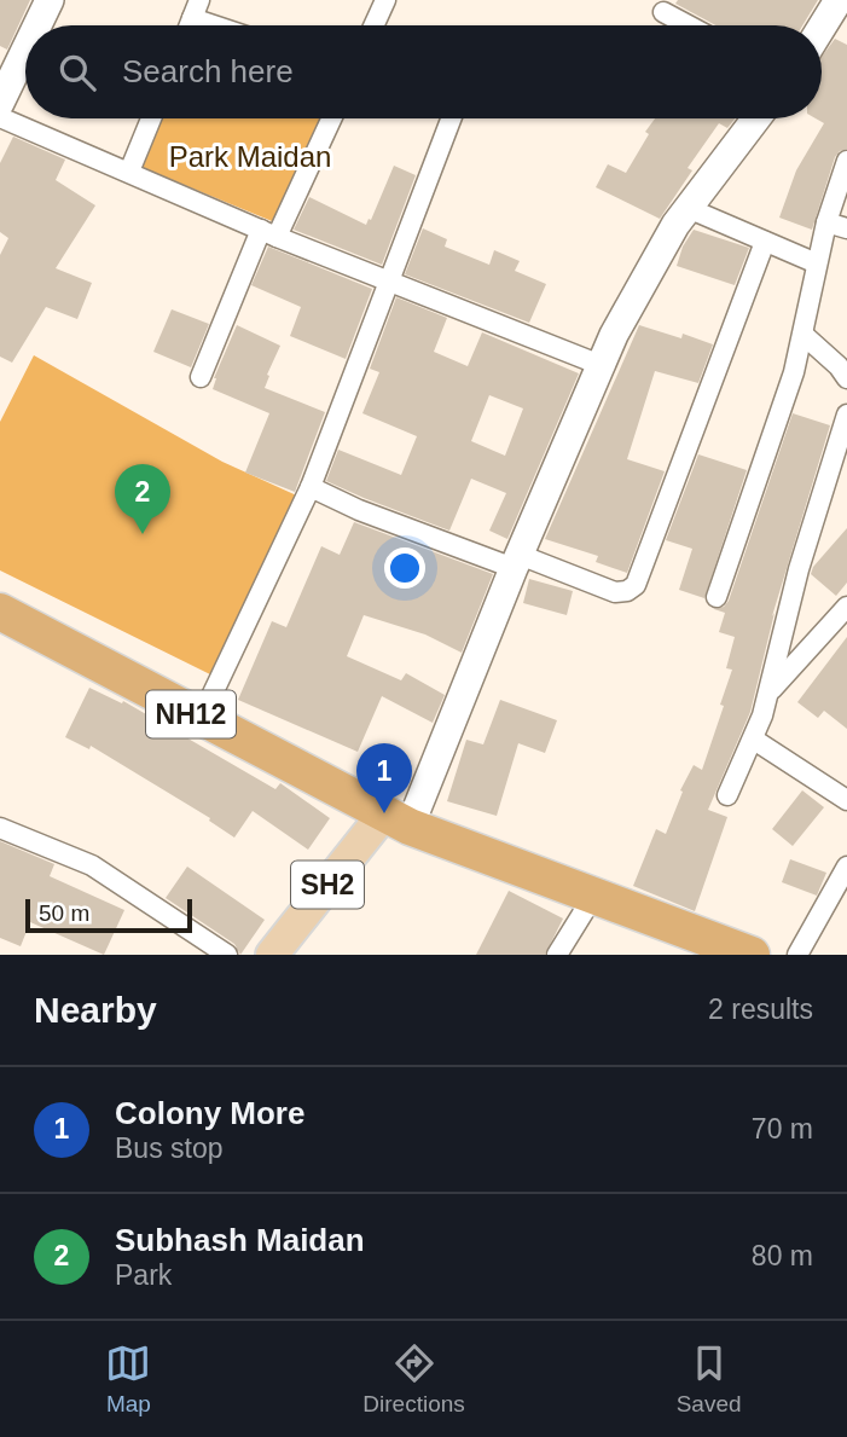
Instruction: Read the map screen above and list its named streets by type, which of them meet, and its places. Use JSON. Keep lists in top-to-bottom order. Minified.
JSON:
{"streets":{"highway":["NH12"],"main road":["SH2"]},"crossings":[["NH12","SH2"]],"parks":["Park Maidan"],"scale_bar":"50 m","page":{"search":"Search here","pins":["2","1"],"scale":"50 m","heading":["Nearby","2 results"],"list":[{"mark":"1","name":"Colony More","note":"Bus stop","value":"70 m"},{"mark":"2","name":"Subhash Maidan","note":"Park","value":"80 m"}],"nav":["Map","Directions","Saved"]}}
